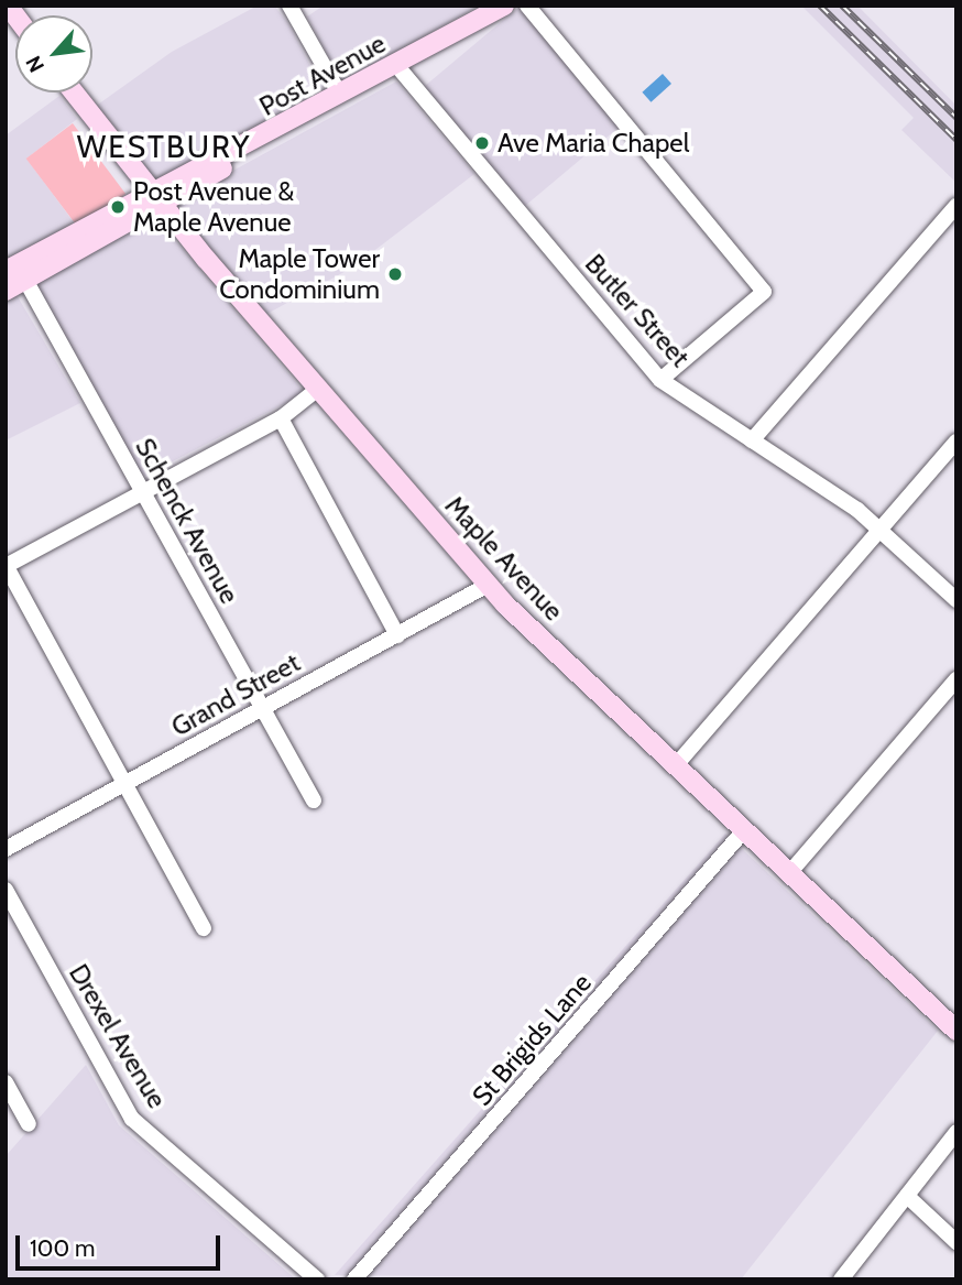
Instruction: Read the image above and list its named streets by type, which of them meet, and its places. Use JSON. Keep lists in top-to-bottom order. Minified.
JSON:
{"streets":{"main road":["Post Avenue","Maple Avenue"],"street":["Butler Street","Schenck Avenue","Grand Street","Drexel Avenue","St Brigids Lane"]},"crossings":[["Post Avenue","Butler Street"],["Post Avenue","Schenck Avenue"],["Post Avenue","Maple Avenue"],["Schenck Avenue","Grand Street"],["Maple Avenue","Grand Street"],["Maple Avenue","St Brigids Lane"]],"districts":["WESTBURY"],"places":["Ave Maria Chapel","Post Avenue & Maple Avenue","Maple Tower Condominium"],"scale_bar":"100 m","north":"bottom left"}
